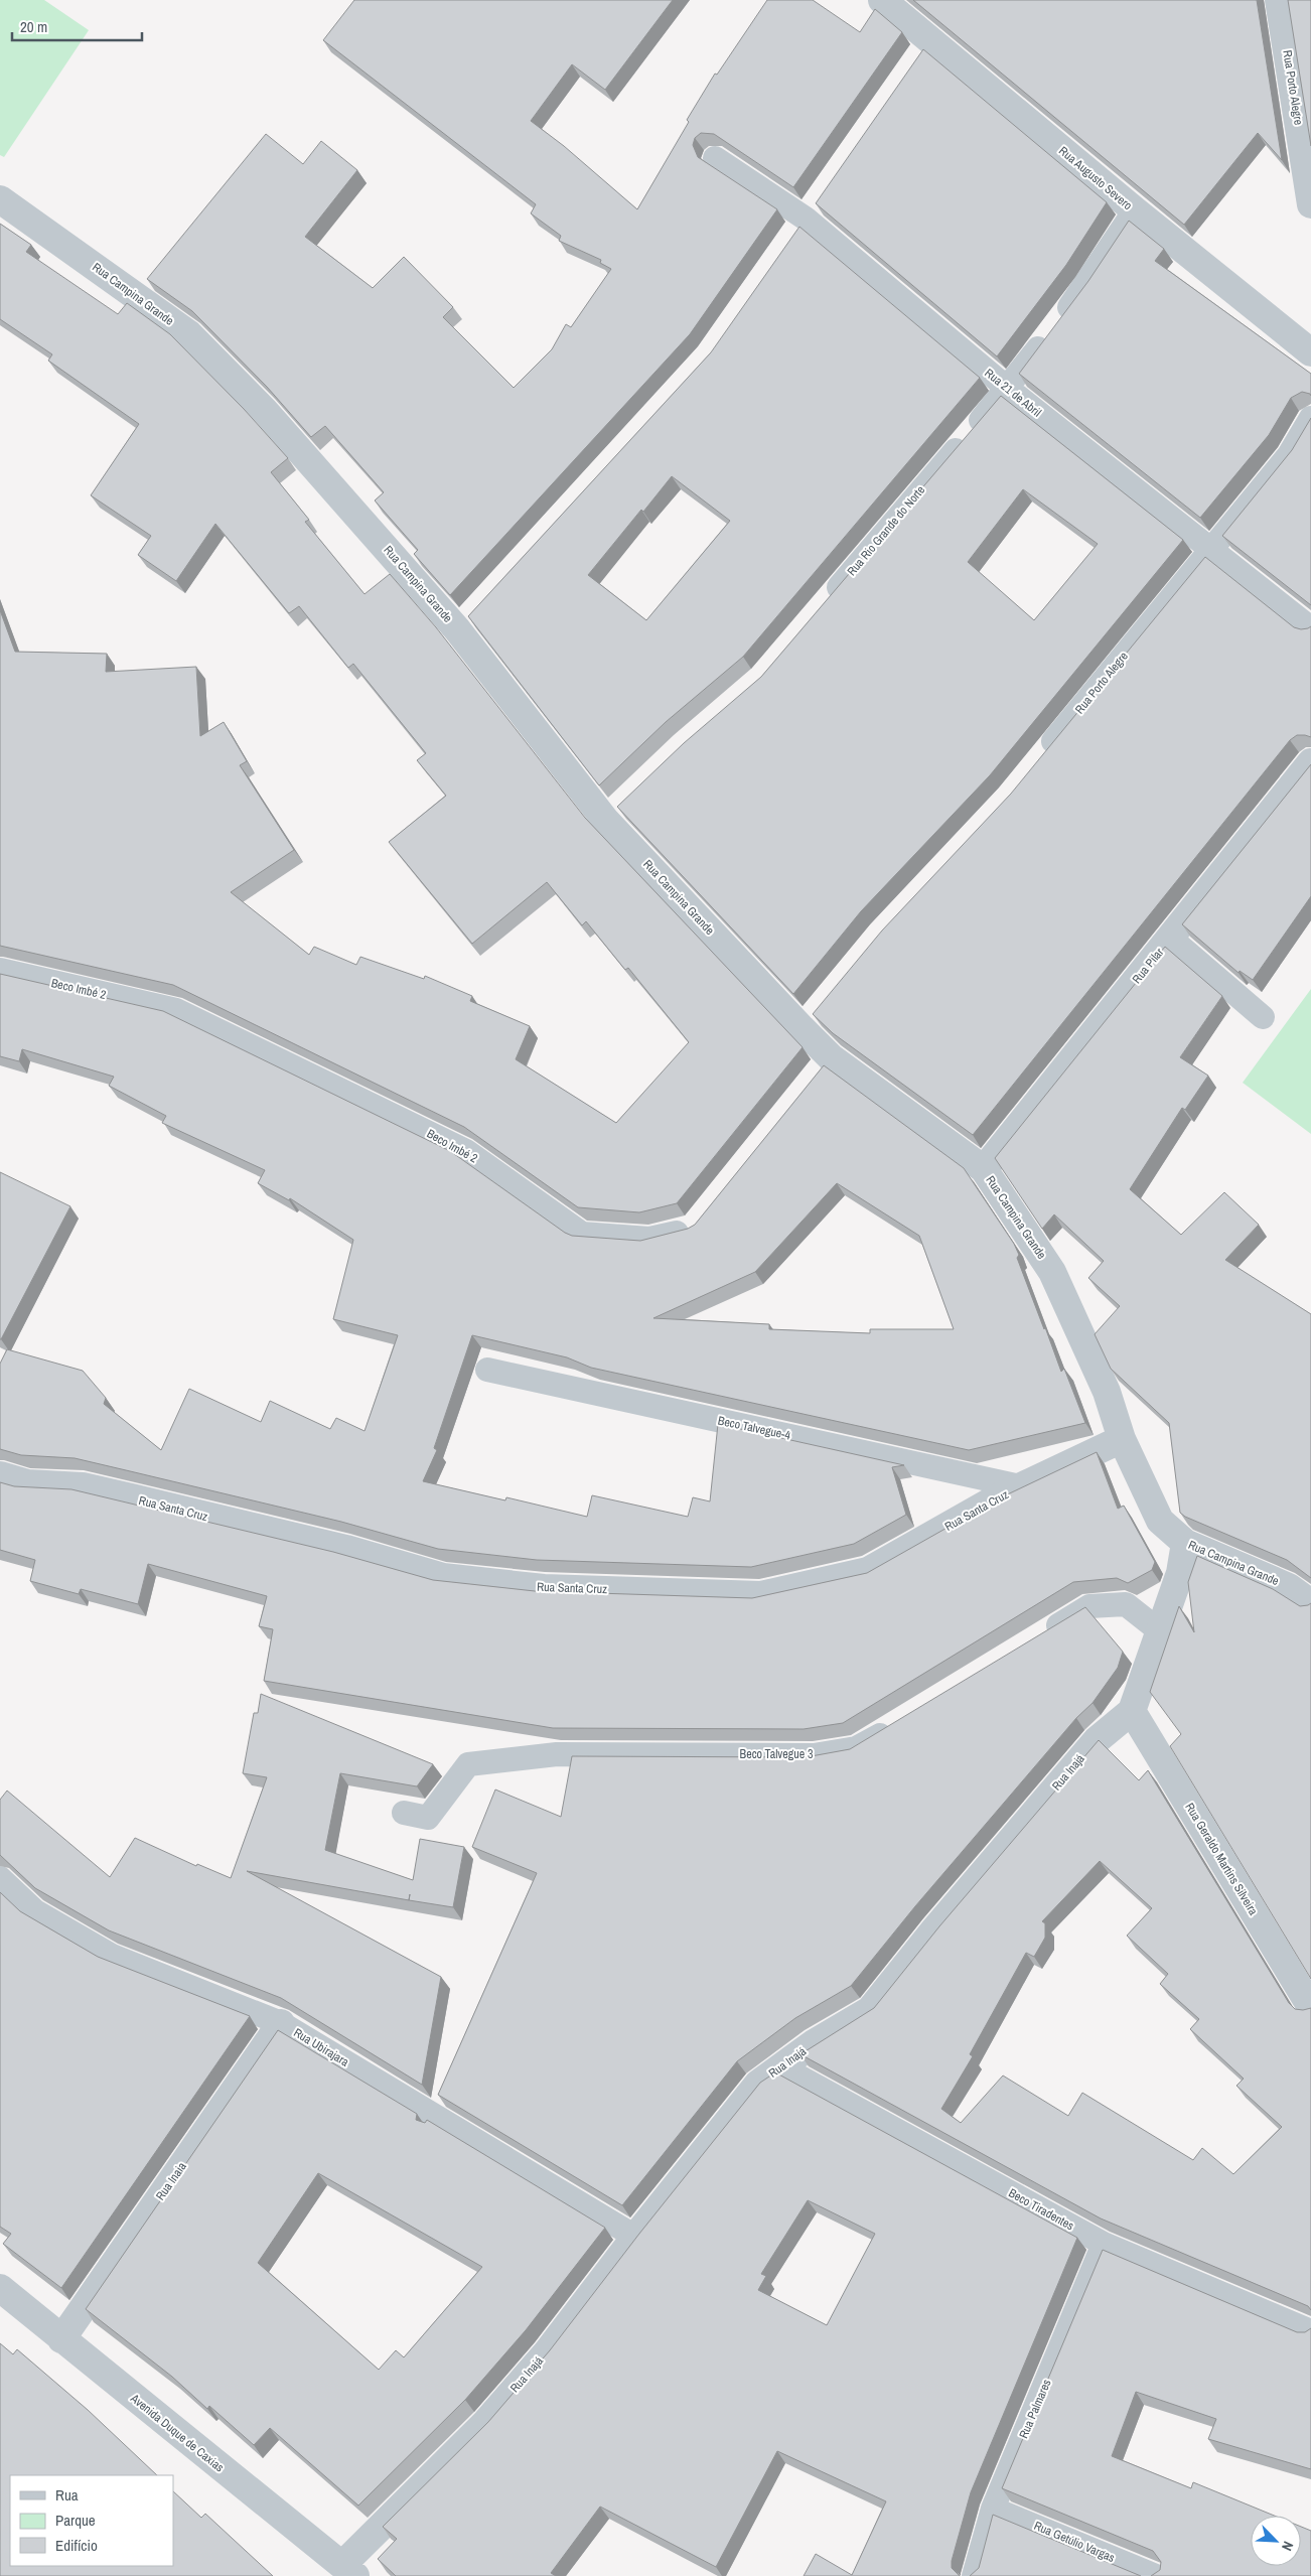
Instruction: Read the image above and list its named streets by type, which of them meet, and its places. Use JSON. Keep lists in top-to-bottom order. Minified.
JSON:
{"streets":{"street":["Rua Porto Alegre","Rua Augusto Severo","Rua Campina Grande","Rua Pilar","Rua Santa Cruz","Rua Inajá","Rua Geraldo Martins Silveira","Rua Inaia","Avenida Duque de Caxias"],"lane":["Rua 21 de Abril","Rua Rio Grande do Norte","Beco Imbé 2","Beco Talvegue-4","Beco Talvegue 3","Rua Ubirajara","Beco Tiradentes","Rua Palmares","Rua Getúlio Vargas"]},"crossings":[["Rua Porto Alegre","Rua 21 de Abril"],["Rua Augusto Severo","Rua Rio Grande do Norte"],["Rua Campina Grande","Rua Pilar"],["Rua Campina Grande","Rua Santa Cruz"],["Rua 21 de Abril","Rua Rio Grande do Norte"],["Beco Talvegue-4","Rua Santa Cruz"],["Rua Inajá","Rua Geraldo Martins Silveira"],["Rua Inajá","Rua Ubirajara"],["Rua Inajá","Beco Tiradentes"],["Rua Inajá","Avenida Duque de Caxias"],["Rua Ubirajara","Rua Inaia"],["Rua Inaia","Avenida Duque de Caxias"],["Beco Tiradentes","Rua Palmares"],["Rua Palmares","Rua Getúlio Vargas"]],"legend":["Rua","Parque","Edifício"],"scale_bar":"20 m","north":"bottom right"}
